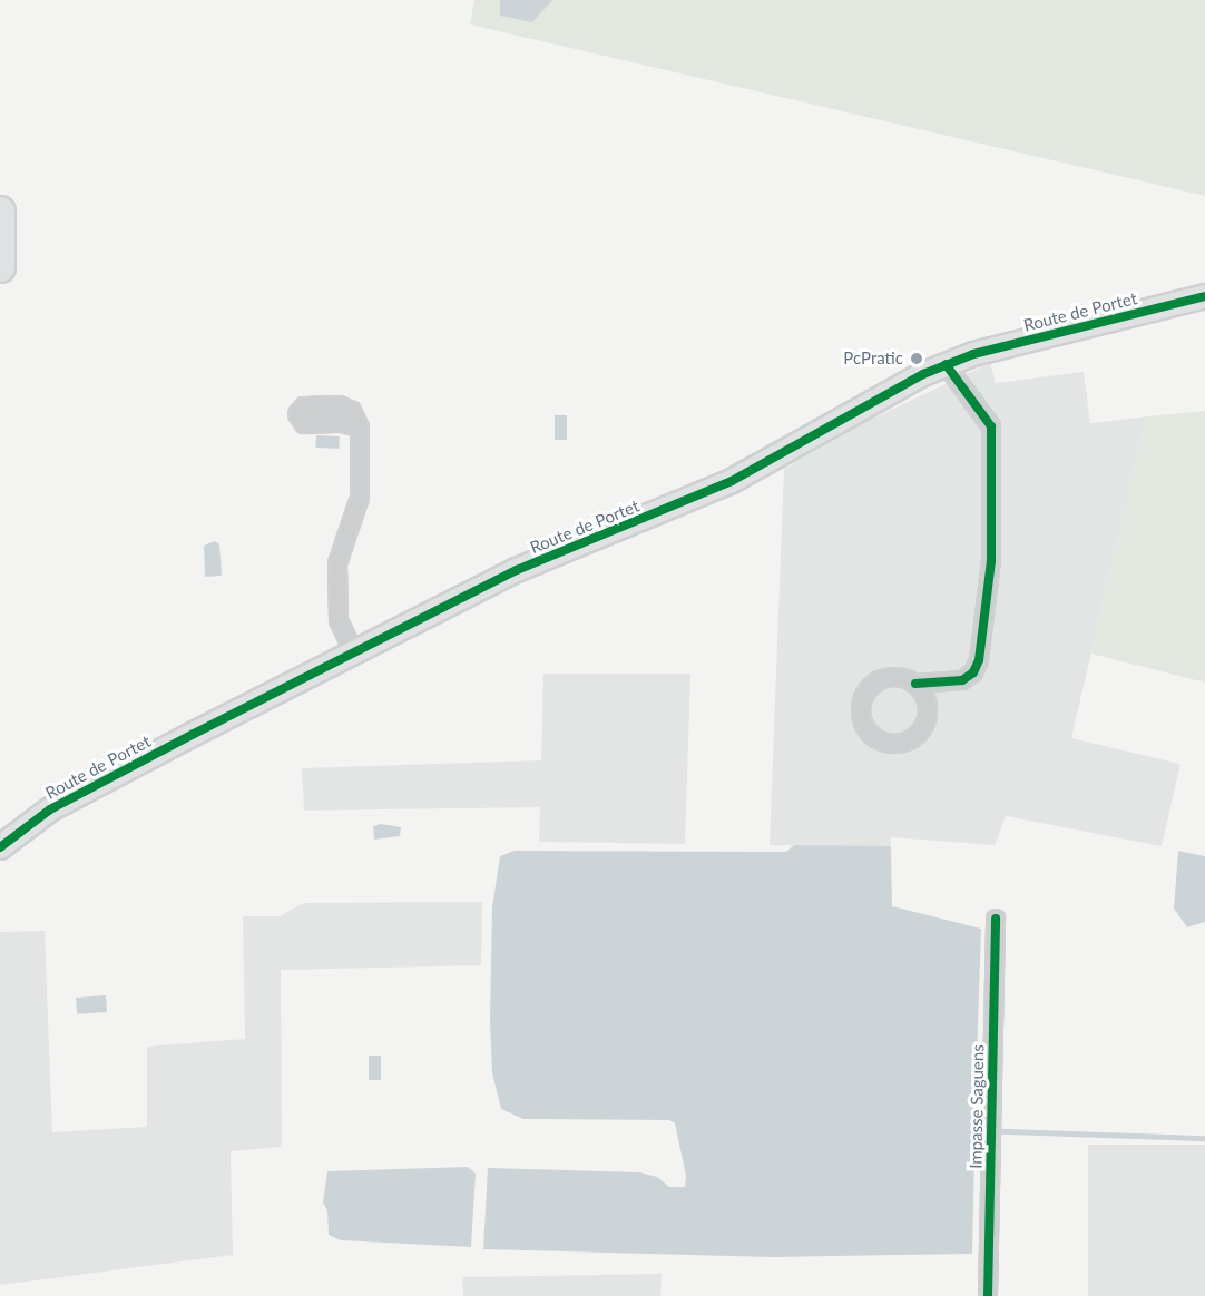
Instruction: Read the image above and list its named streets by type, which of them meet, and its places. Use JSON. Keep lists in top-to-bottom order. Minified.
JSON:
{"streets":{"street":["Route de Portet","Impasse Saguens"]},"places":["PcPratic"]}
